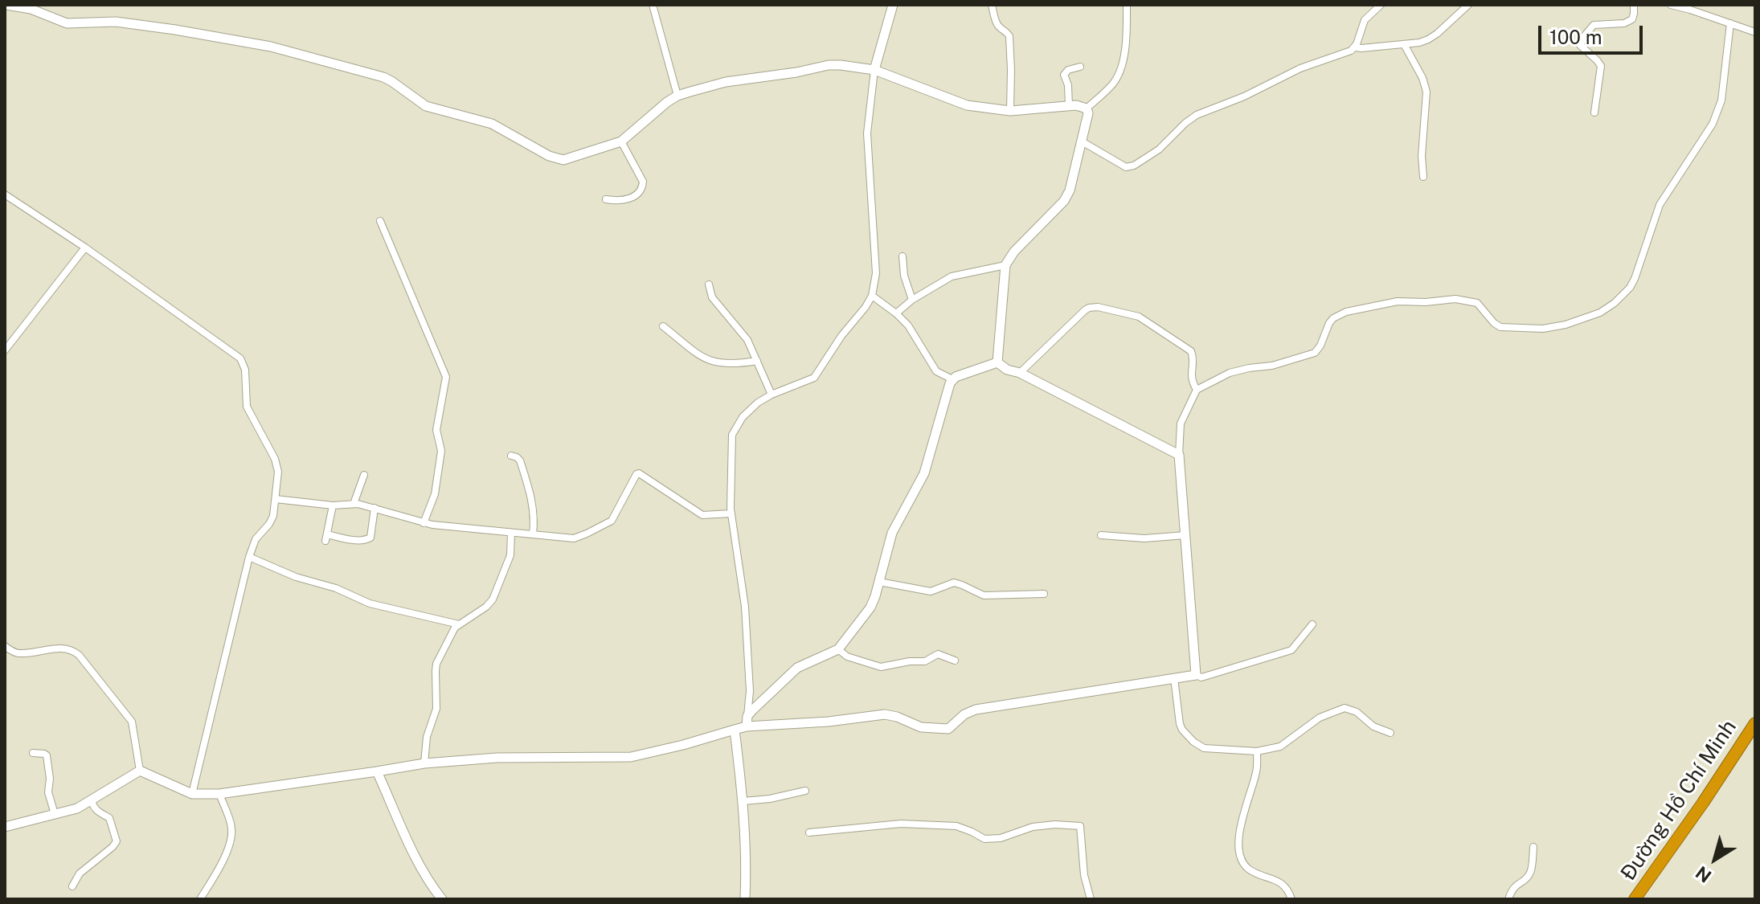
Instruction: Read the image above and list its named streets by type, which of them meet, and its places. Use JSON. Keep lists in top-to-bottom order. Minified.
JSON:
{"streets":{"highway":["Đường Hồ Chí Minh"]},"scale_bar":"100 m","north":"bottom left"}
